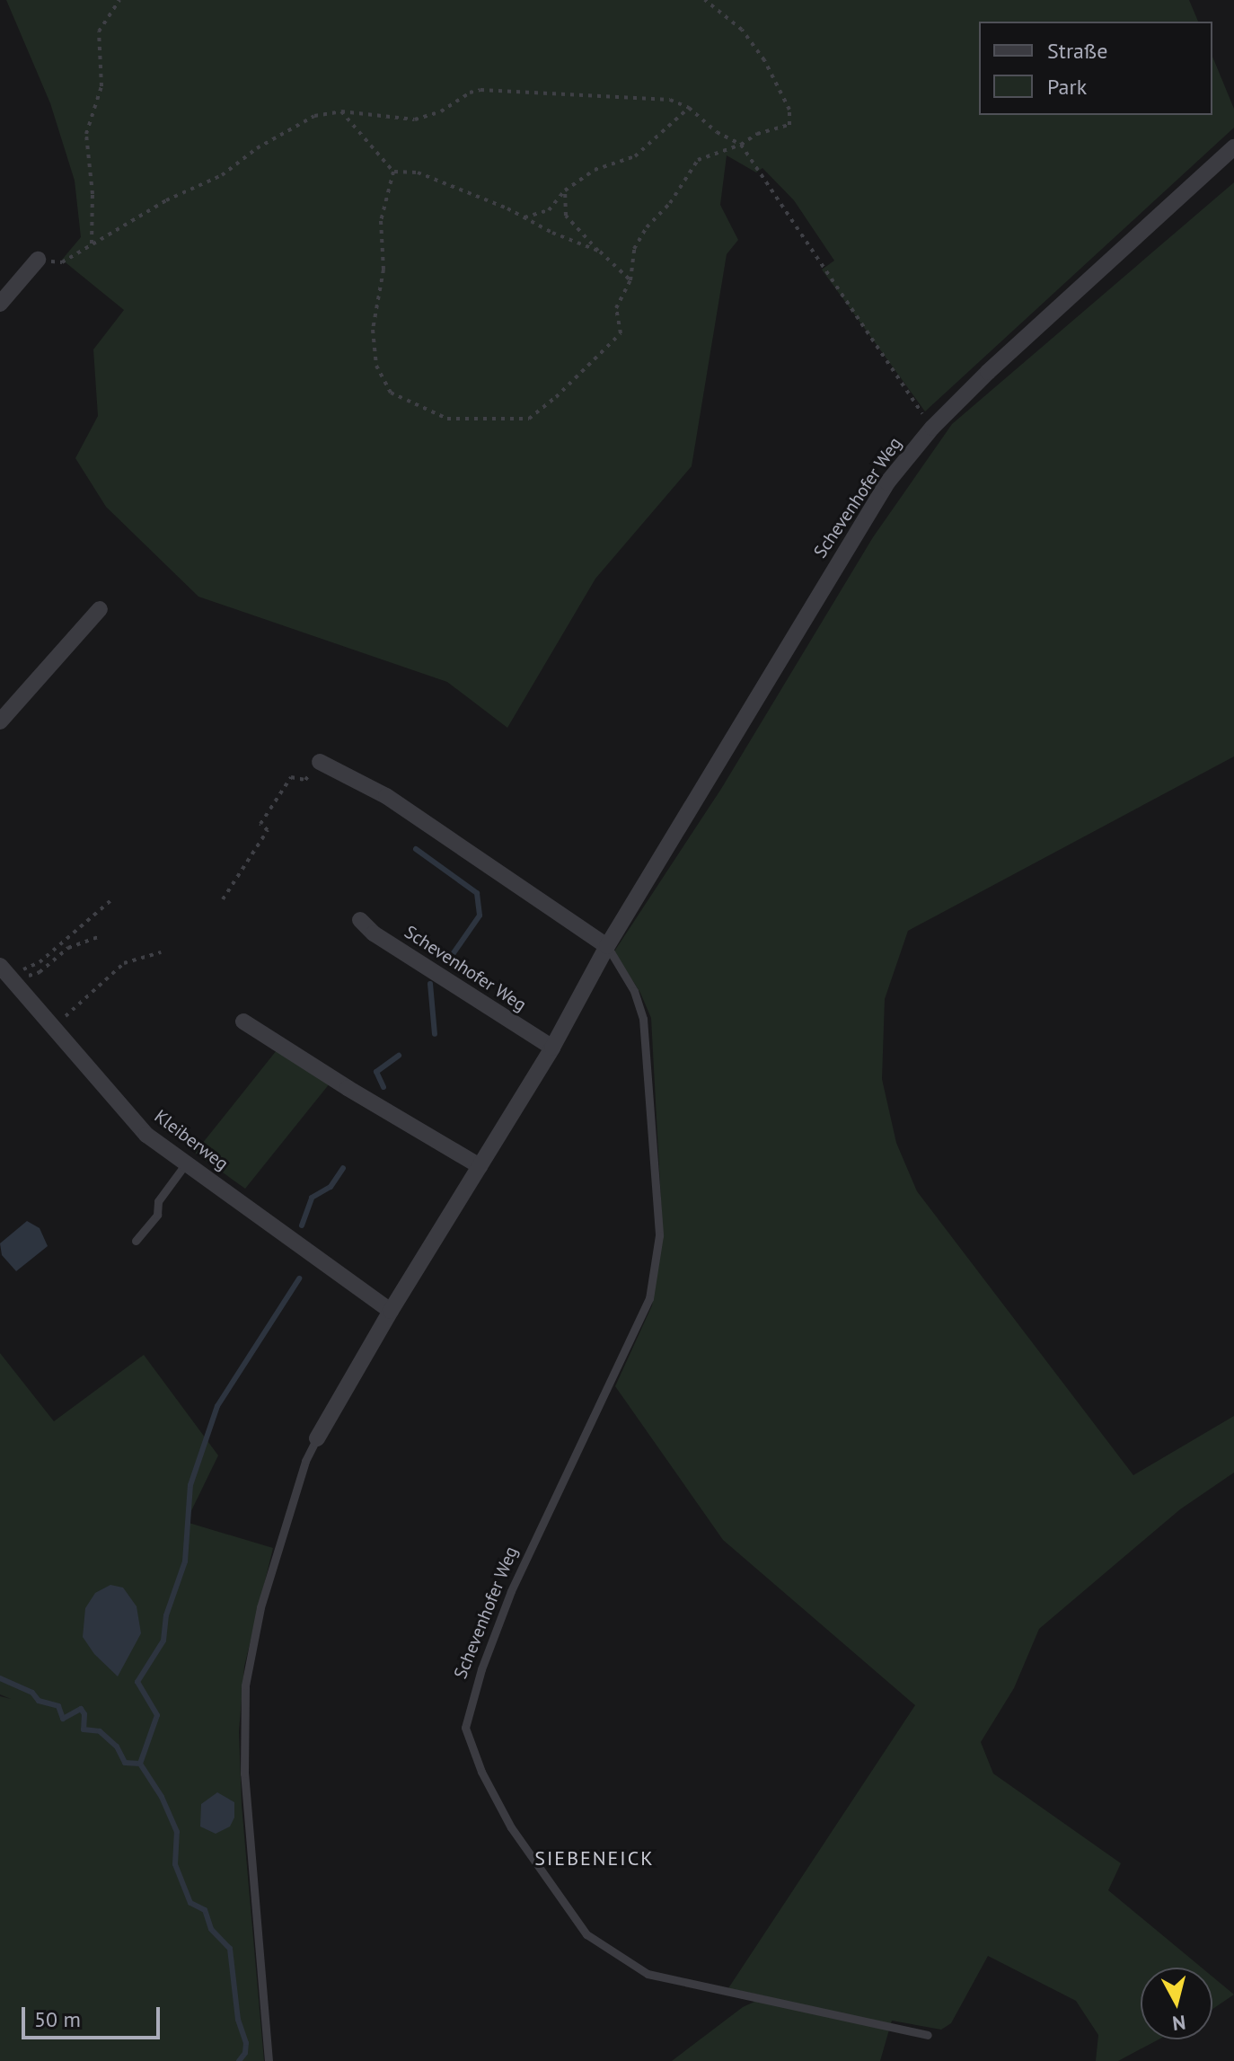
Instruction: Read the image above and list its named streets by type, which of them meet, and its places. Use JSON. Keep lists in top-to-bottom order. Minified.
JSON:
{"streets":{"street":["Schevenhofer Weg","Kleiberweg"]},"crossings":[["Schevenhofer Weg","Kleiberweg"]],"districts":["SIEBENEICK"],"legend":["Straße","Park"],"scale_bar":"50 m","north":"bottom"}
